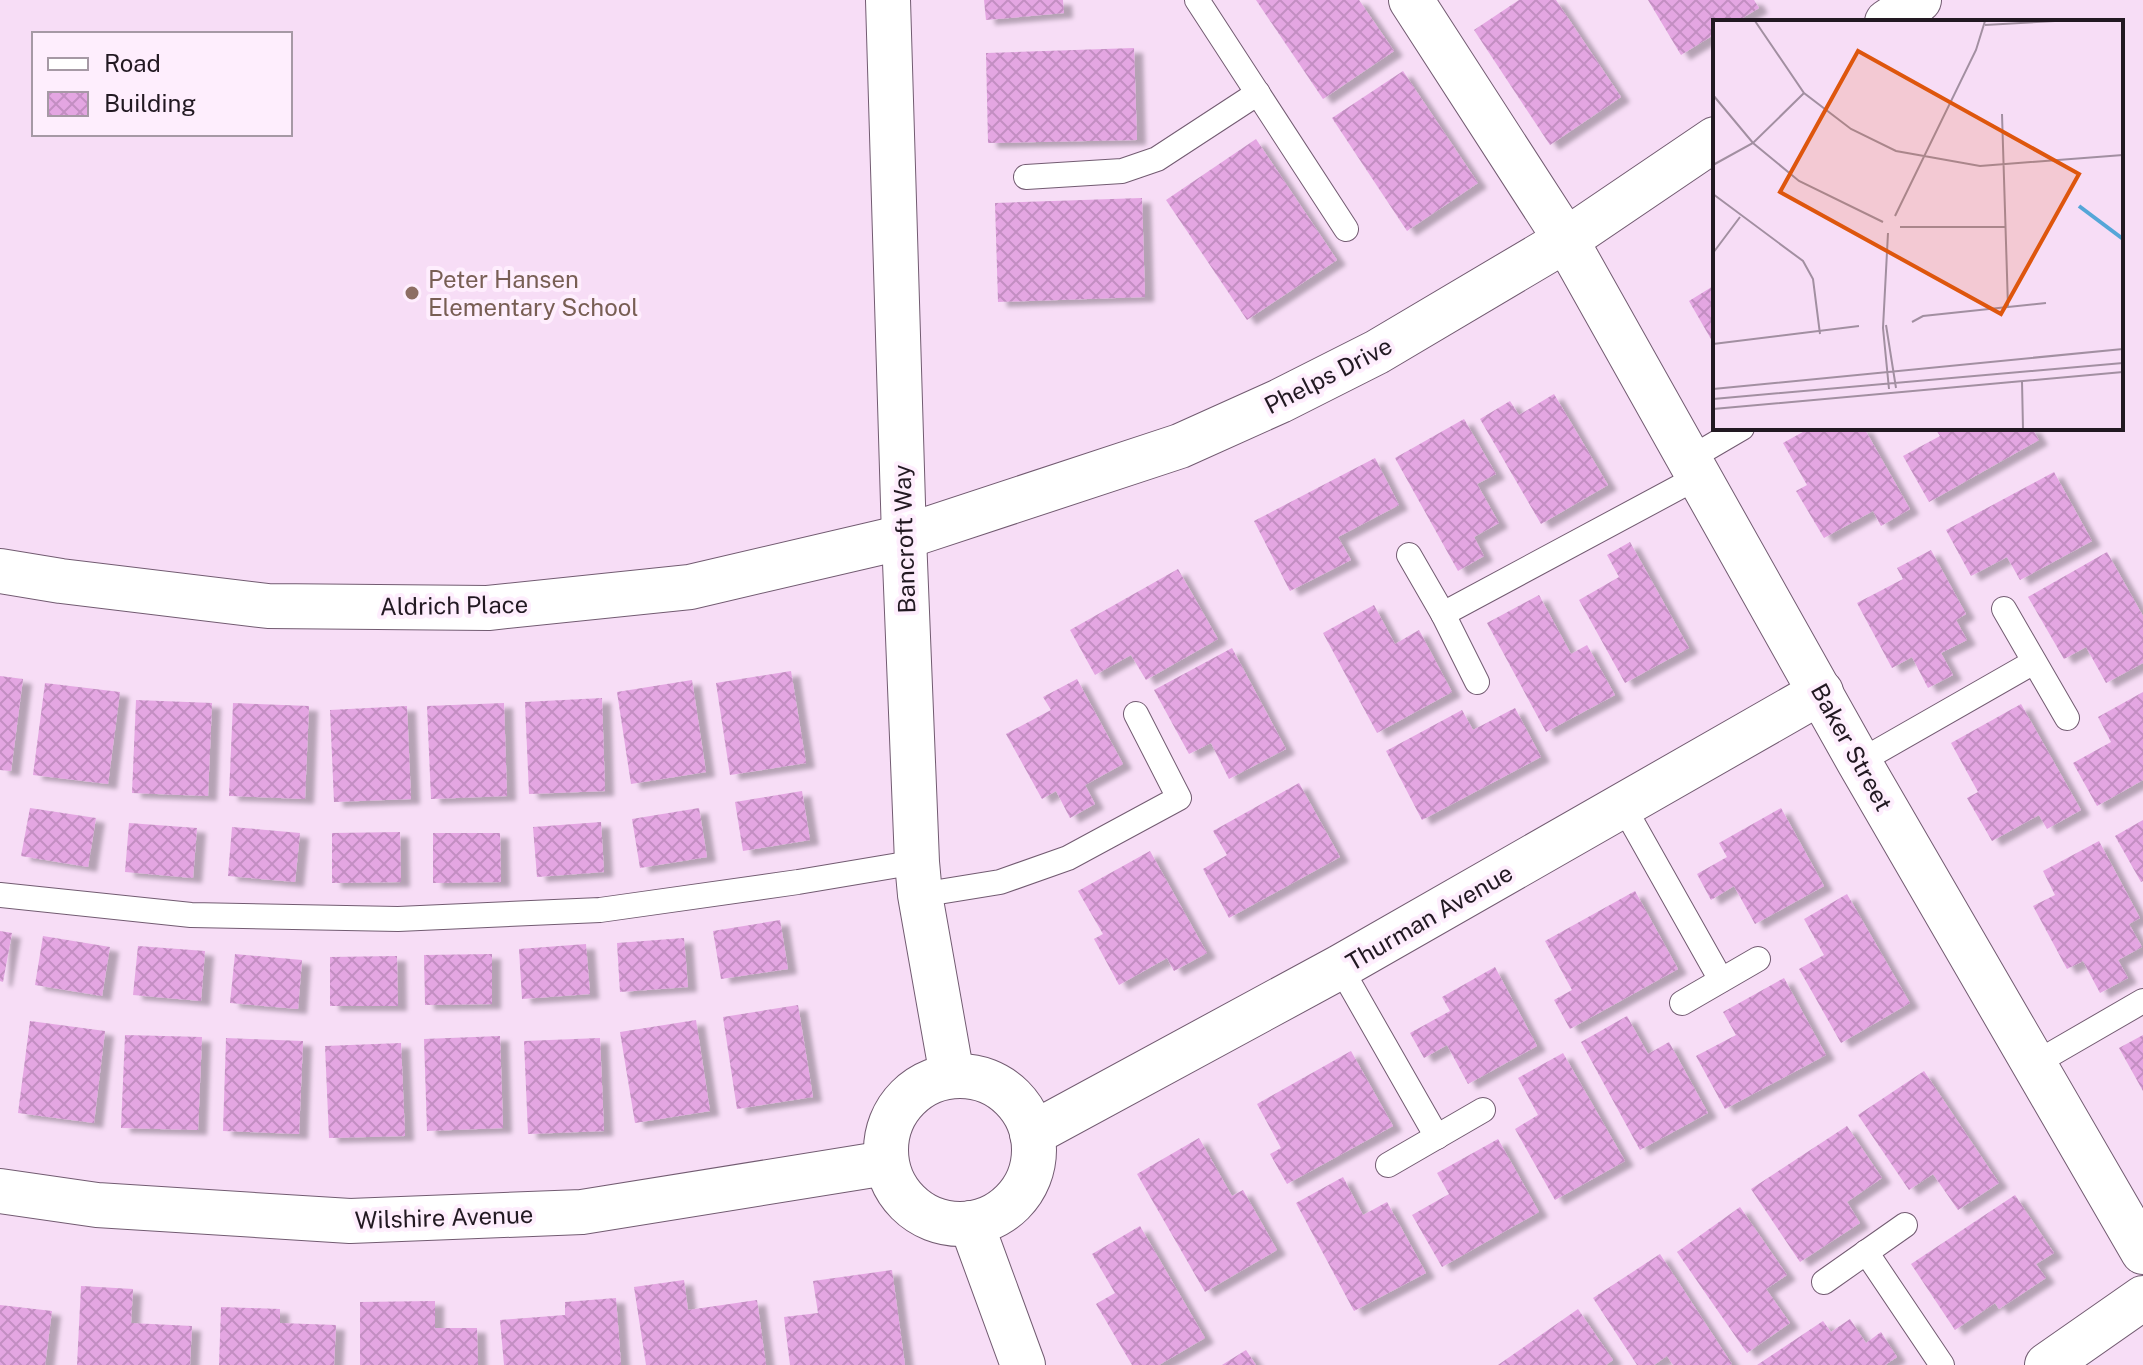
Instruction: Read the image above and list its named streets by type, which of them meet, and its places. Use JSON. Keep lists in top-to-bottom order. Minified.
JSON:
{"streets":{"street":["Phelps Drive","Bancroft Way","Aldrich Place","Baker Street","Thurman Avenue","Wilshire Avenue"]},"crossings":[["Phelps Drive","Bancroft Way"],["Phelps Drive","Aldrich Place"],["Phelps Drive","Baker Street"],["Bancroft Way","Aldrich Place"],["Bancroft Way","Thurman Avenue"],["Bancroft Way","Wilshire Avenue"],["Baker Street","Thurman Avenue"],["Thurman Avenue","Wilshire Avenue"]],"places":["Peter Hansen Elementary School"],"legend":["Road","Building"]}
